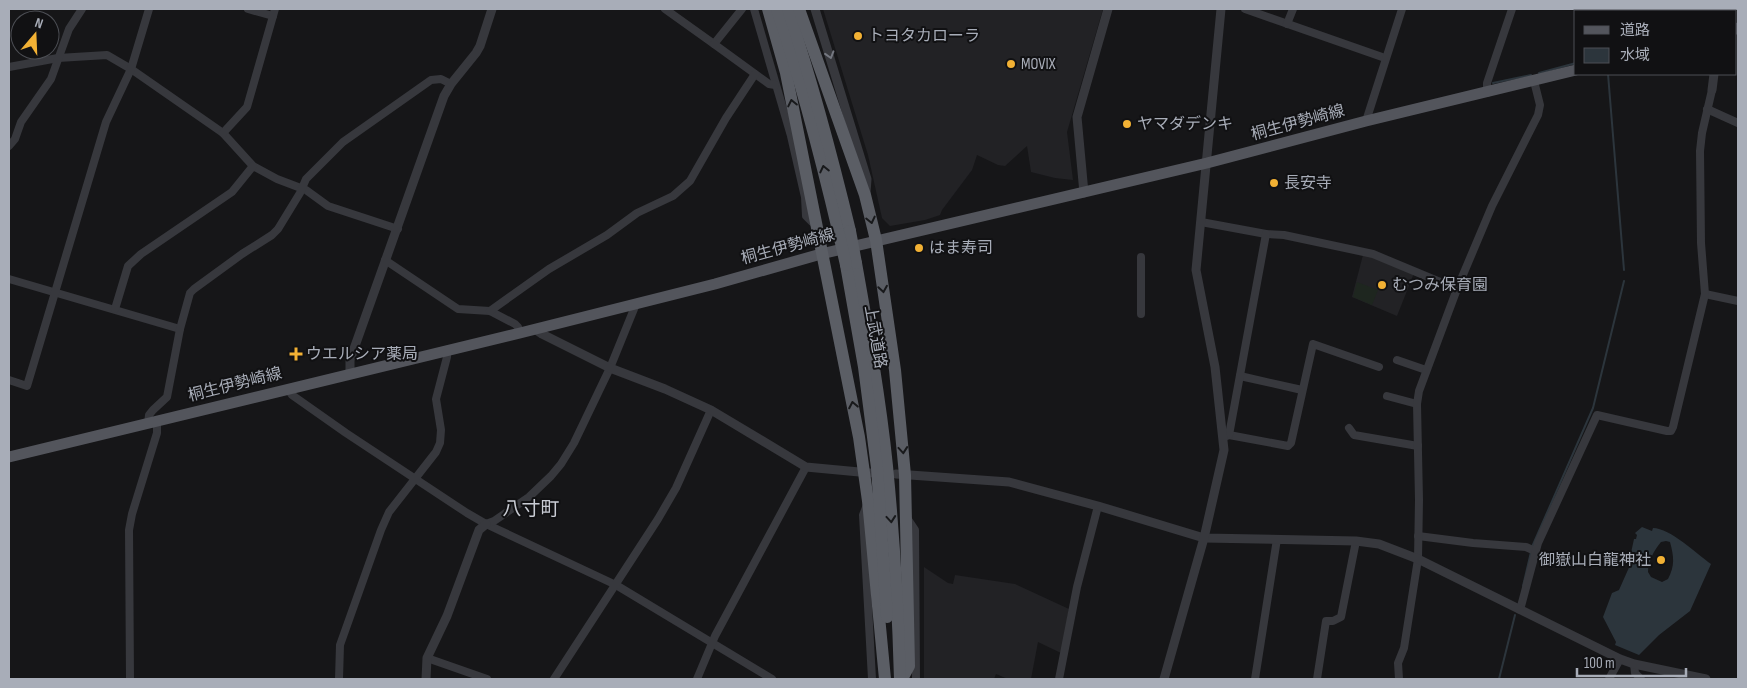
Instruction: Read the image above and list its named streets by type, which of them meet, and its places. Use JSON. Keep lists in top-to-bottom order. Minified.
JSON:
{"streets":{"highway":["上武道路"],"main road":["桐生伊勢崎線"]},"districts":["八寸町"],"places":{"other":["トヨタカローラ","MOVIX","ヤマダデンキ","長安寺","はま寿司","むつみ保育園","御嶽山白龍神社"],"health":["ウエルシア薬局"]},"legend":["道路","水域"],"scale_bar":"100 m","north":"top"}
